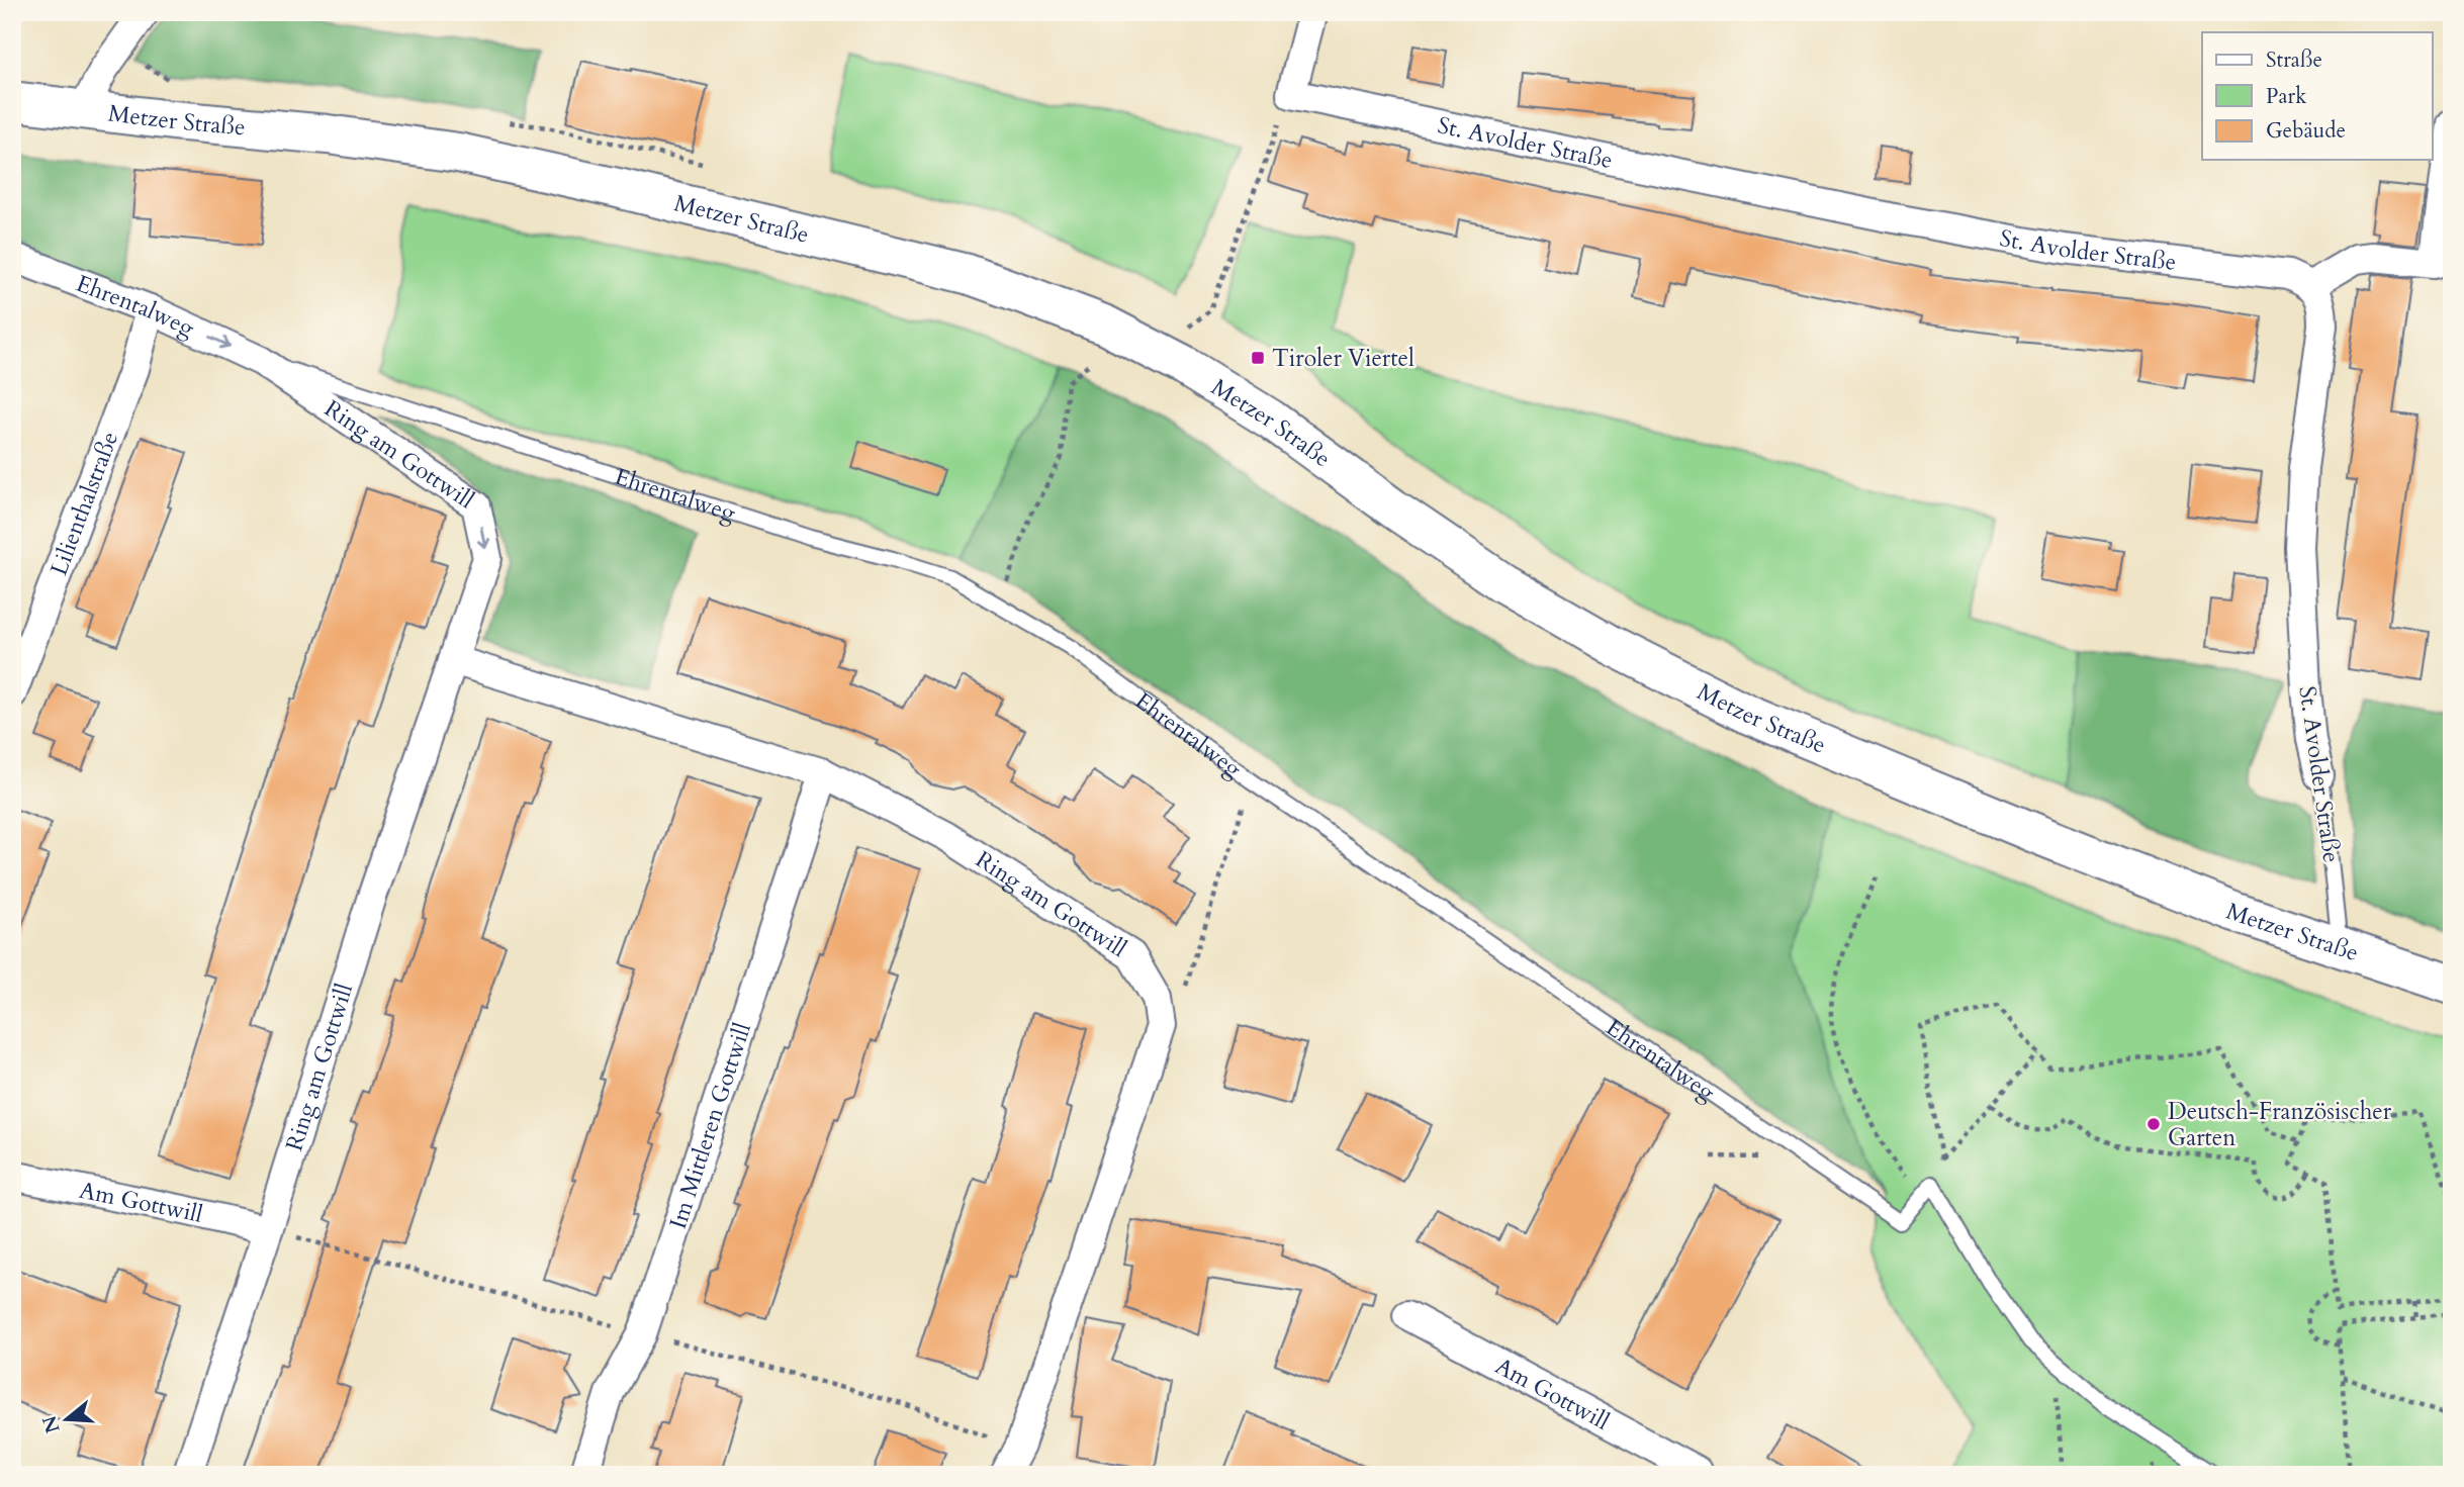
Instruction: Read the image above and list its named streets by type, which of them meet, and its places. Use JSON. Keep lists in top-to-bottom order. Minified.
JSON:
{"streets":{"main road":["Metzer Straße"],"street":["St. Avolder Straße","Ehrentalweg","Ring am Gottwill","Lilienthalstraße","Im Mittleren Gottwill","Am Gottwill"]},"crossings":[["Metzer Straße","St. Avolder Straße"],["Ehrentalweg","Ring am Gottwill"],["Ehrentalweg","Lilienthalstraße"],["Ring am Gottwill","Im Mittleren Gottwill"],["Ring am Gottwill","Am Gottwill"]],"places":{"transit":["Tiroler Viertel"],"other":["Deutsch-Französischer Garten"]},"legend":["Straße","Park","Gebäude"],"north":"left"}
